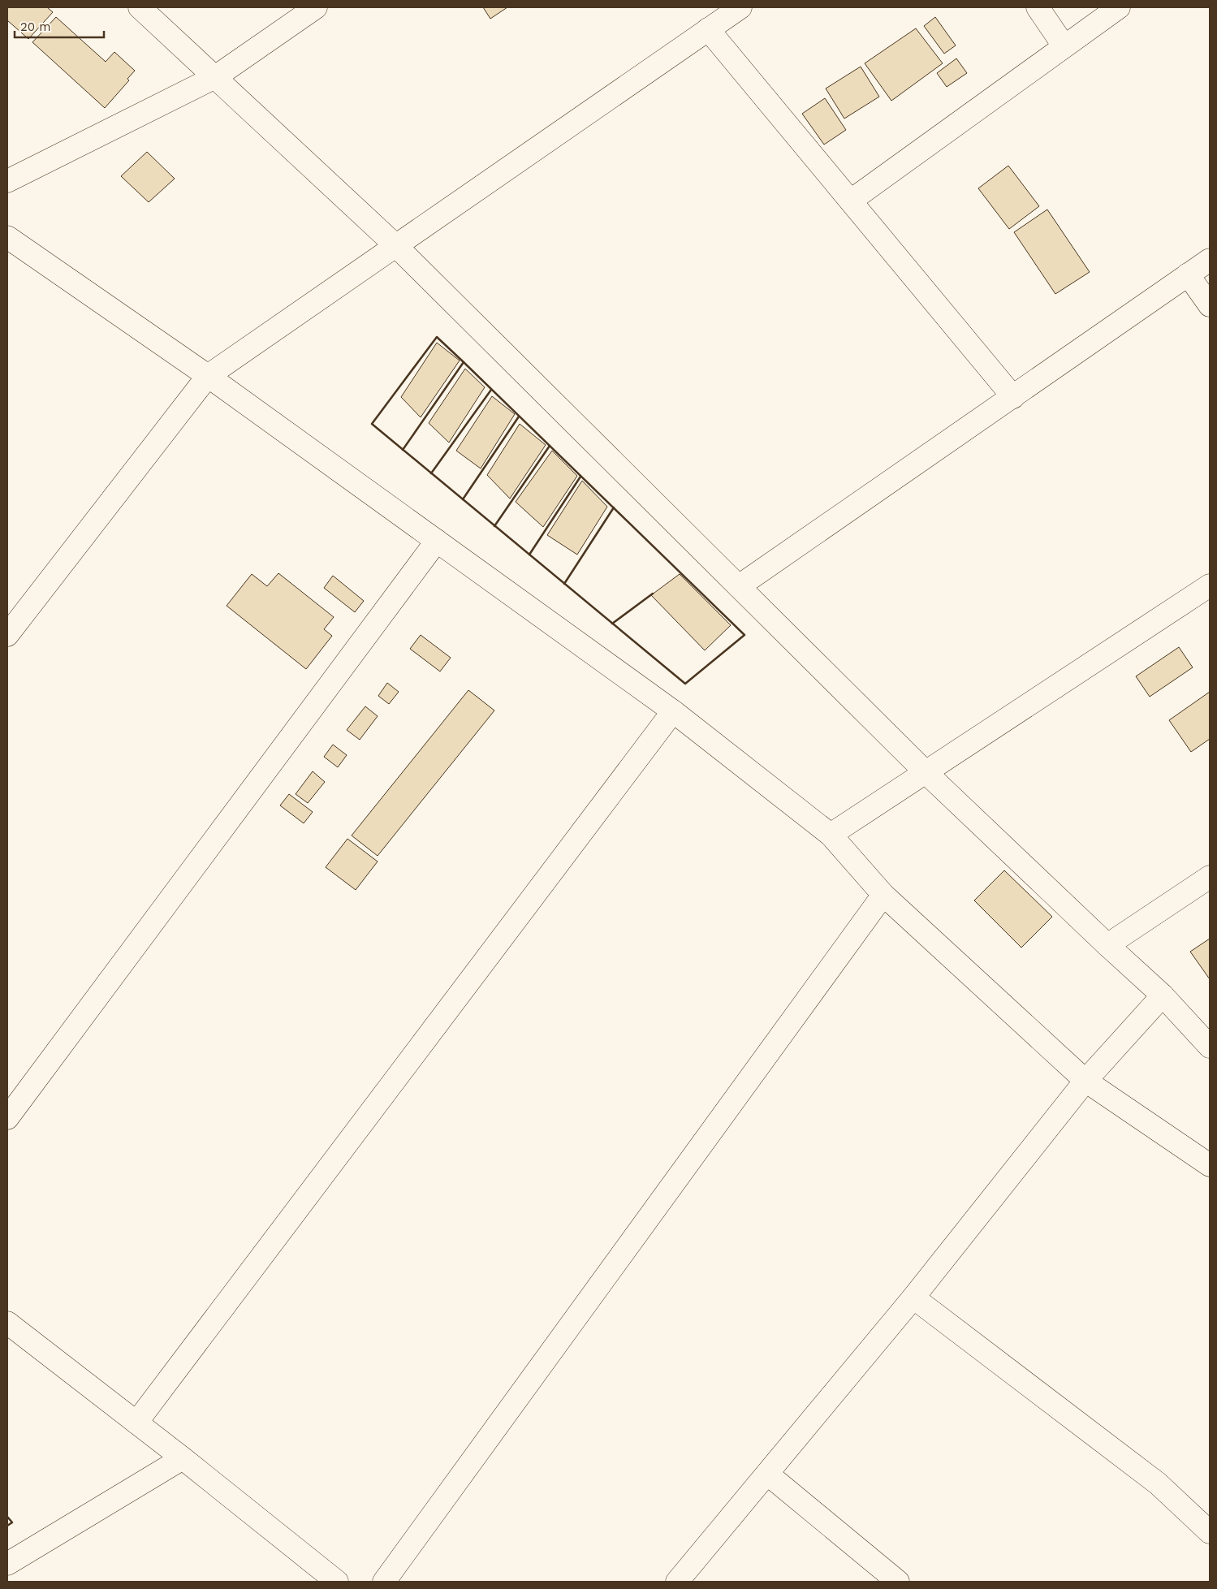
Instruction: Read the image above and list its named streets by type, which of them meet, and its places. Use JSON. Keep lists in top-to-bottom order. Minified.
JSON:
{"scale_bar":"20 m"}
